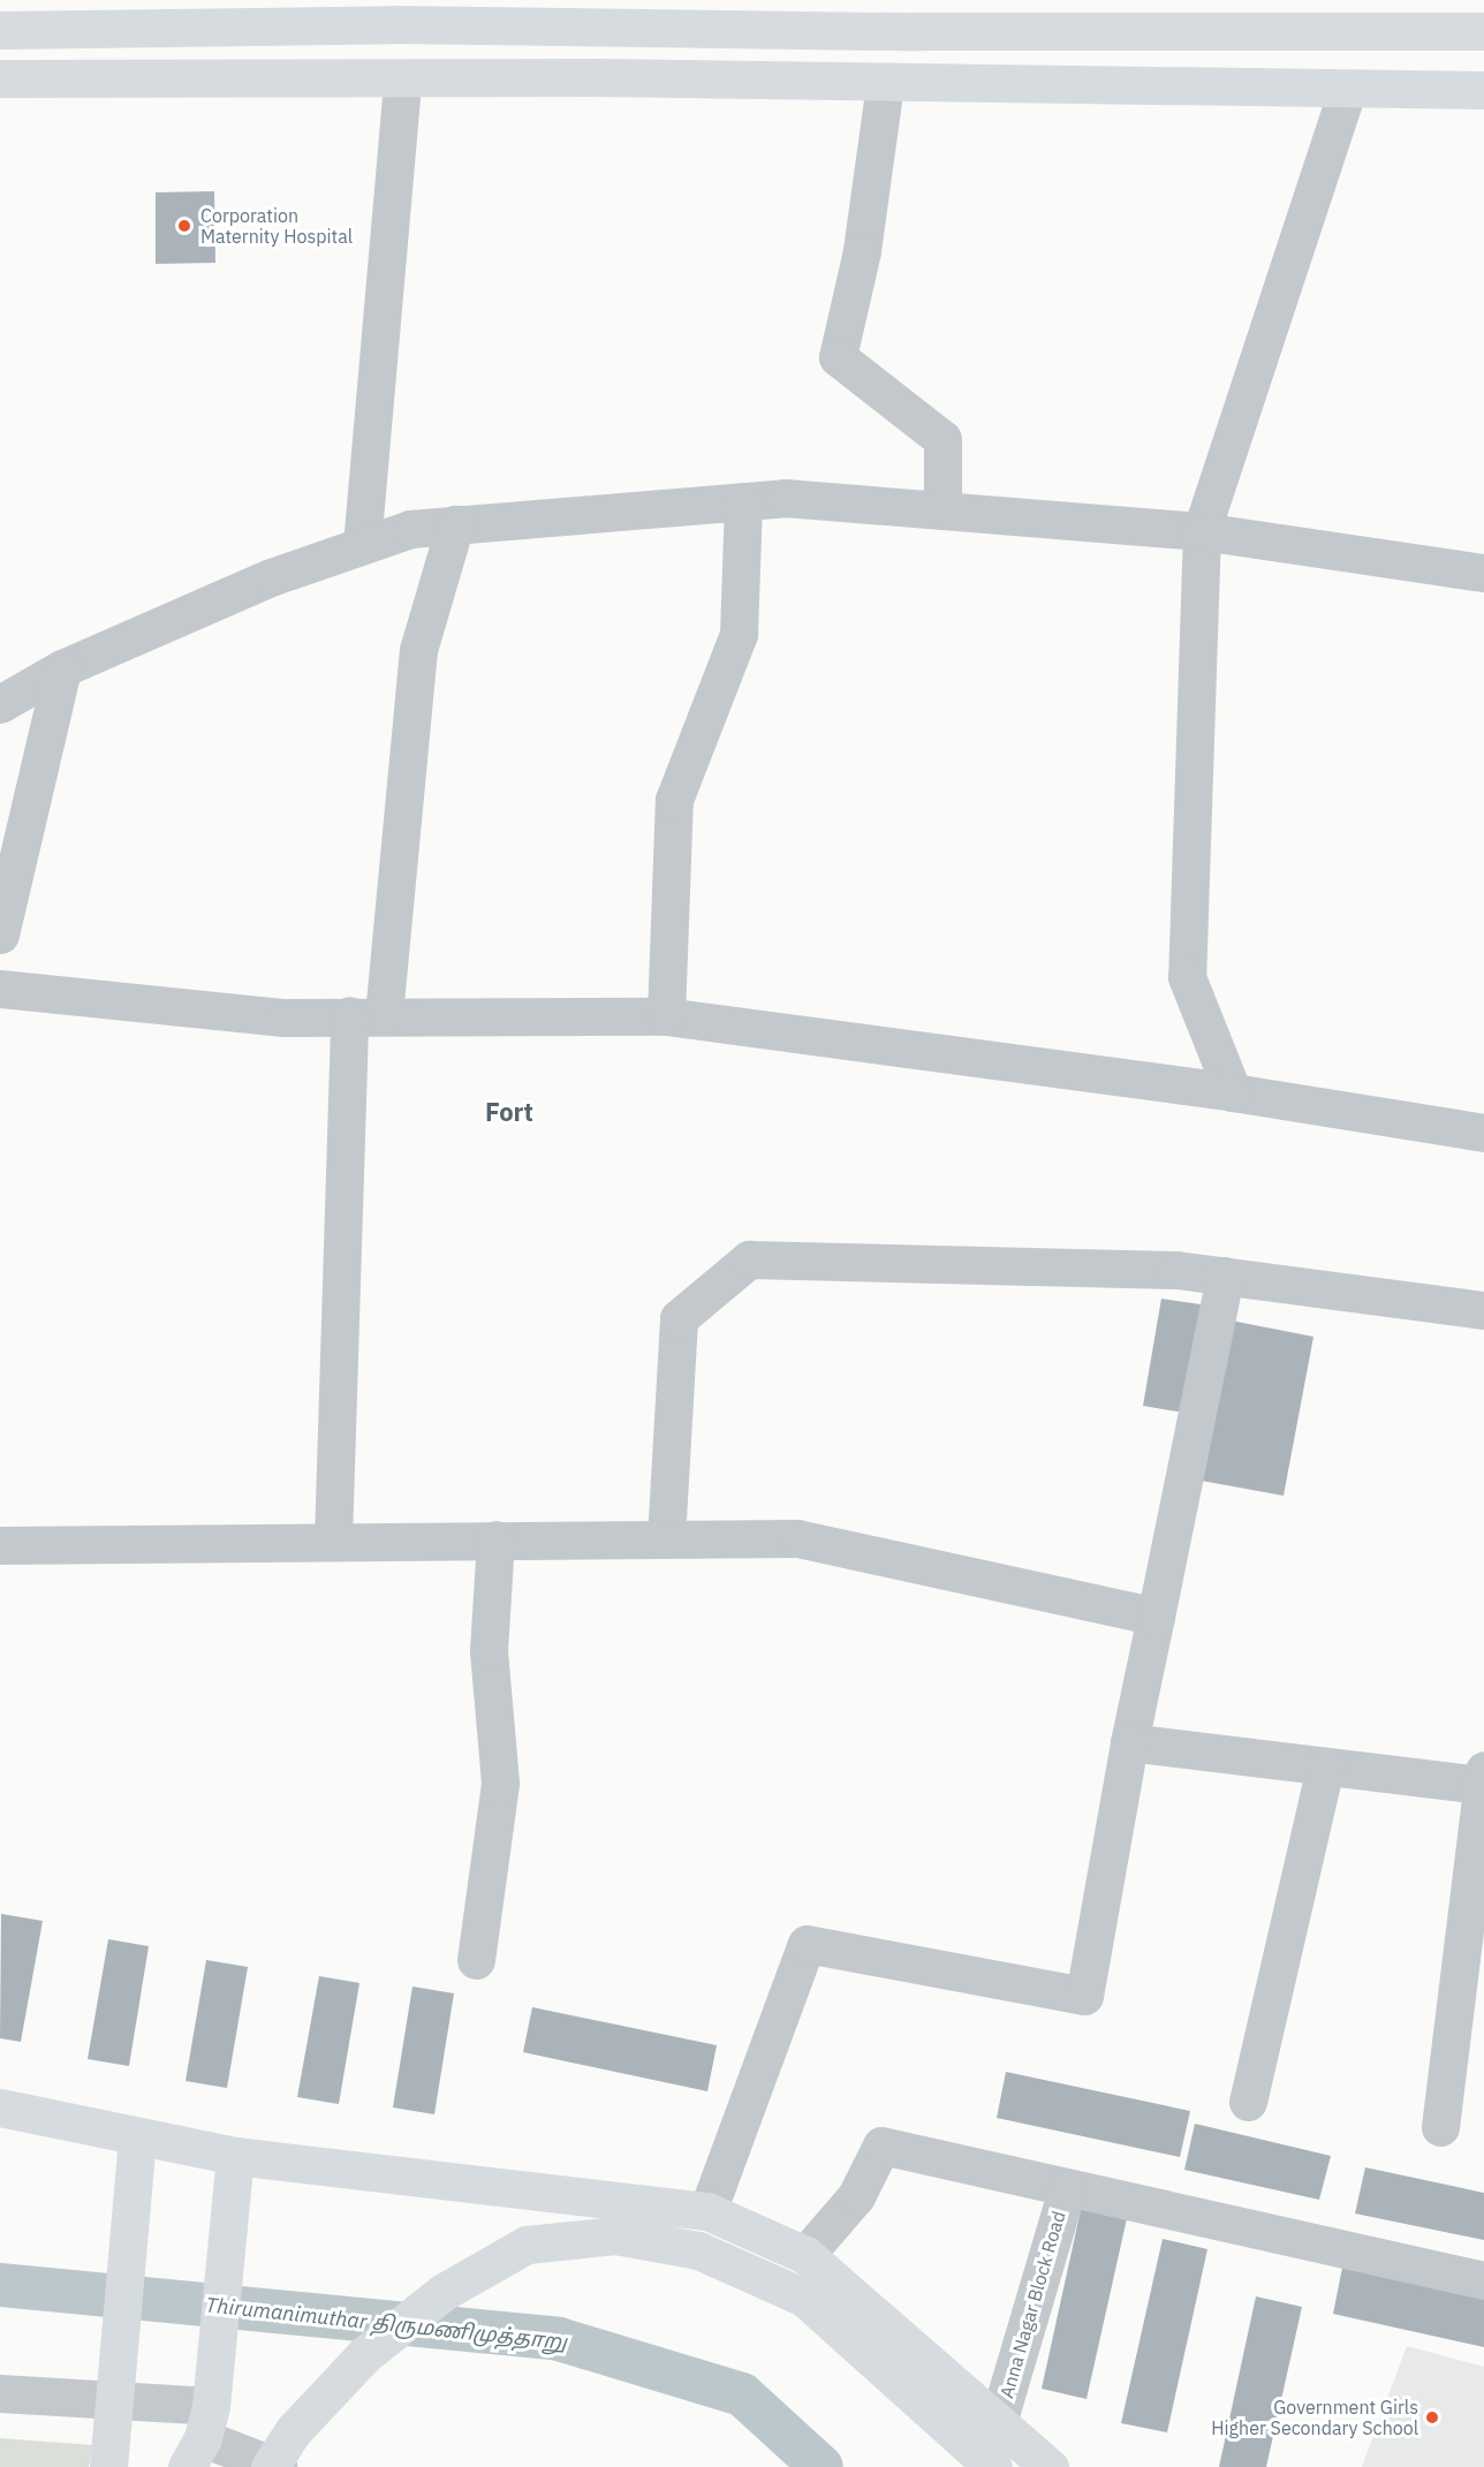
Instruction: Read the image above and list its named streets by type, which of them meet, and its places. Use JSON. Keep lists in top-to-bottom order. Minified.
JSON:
{"streets":{"street":["Anna Nagar Block Road"]},"districts":["Fort"],"water":["Thirumanimuthar திருமணிமுத்தாறு"],"places":["Corporation Maternity Hospital","Government Girls Higher Secondary School"]}
